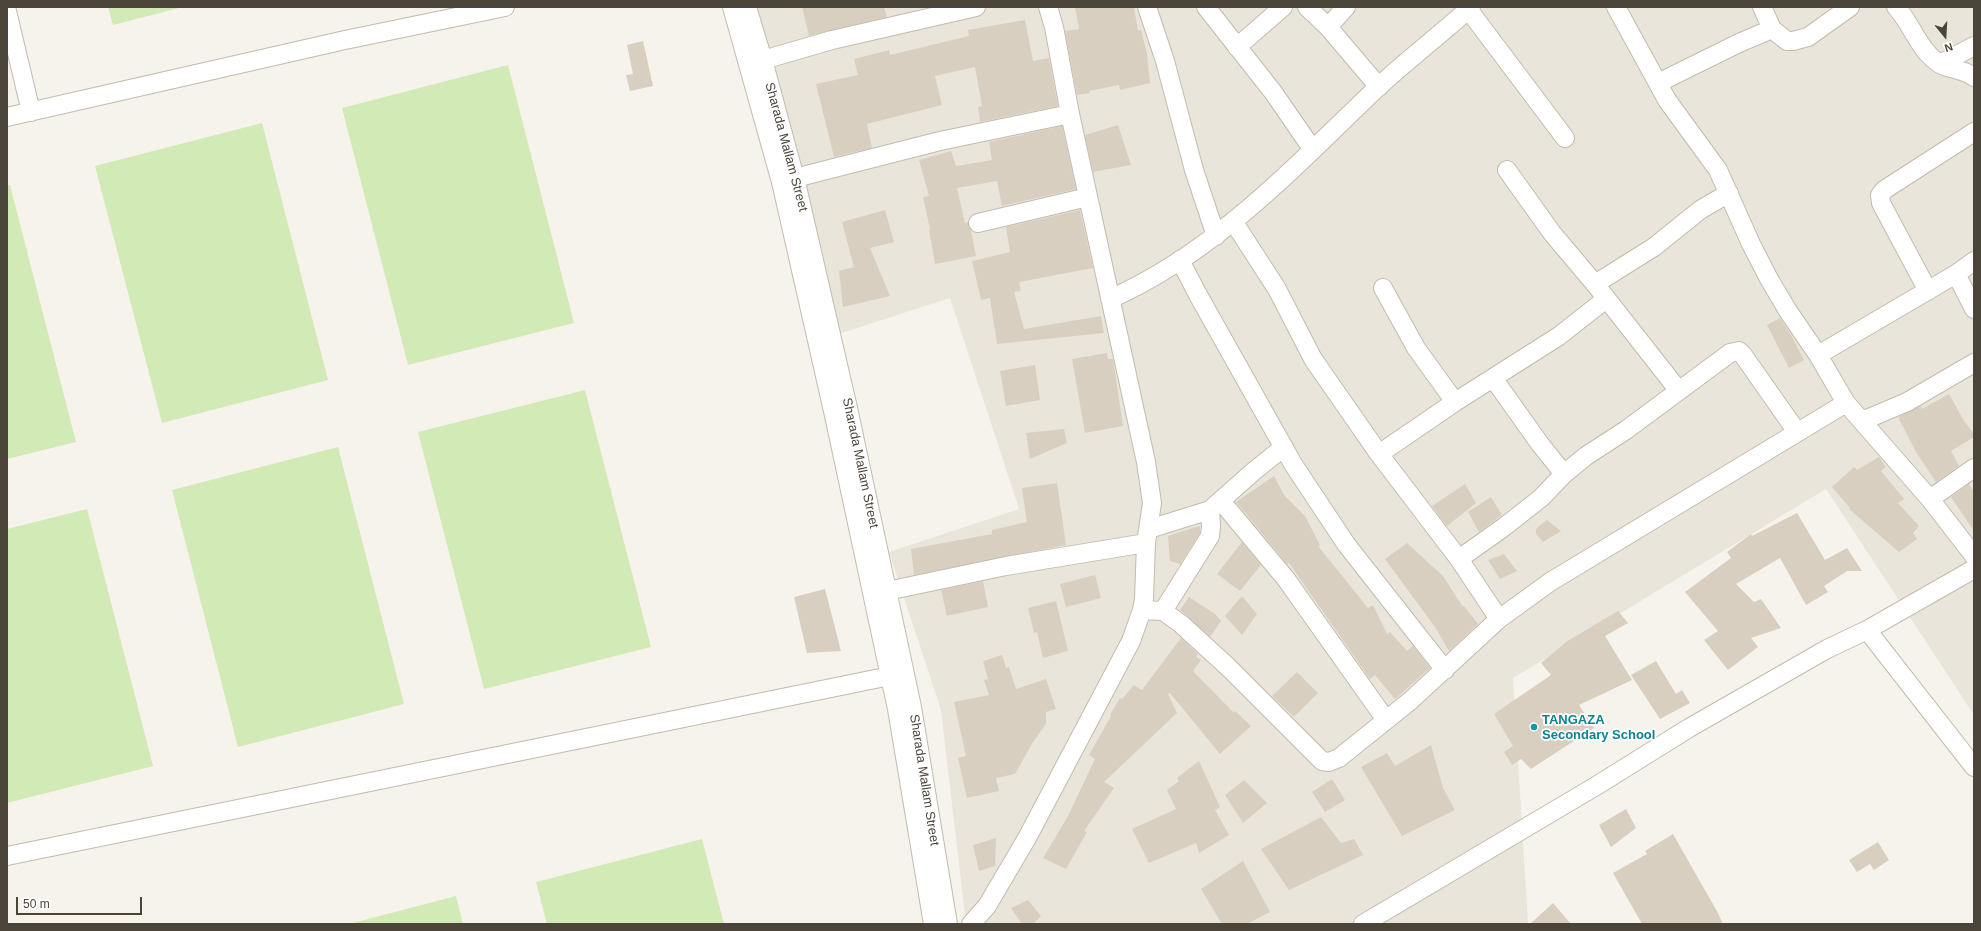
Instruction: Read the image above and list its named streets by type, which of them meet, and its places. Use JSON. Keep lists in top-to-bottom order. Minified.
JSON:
{"streets":{"street":["Sharada Mallam Street"]},"places":["TANGAZA Secondary School"],"scale_bar":"50 m","north":"bottom"}
